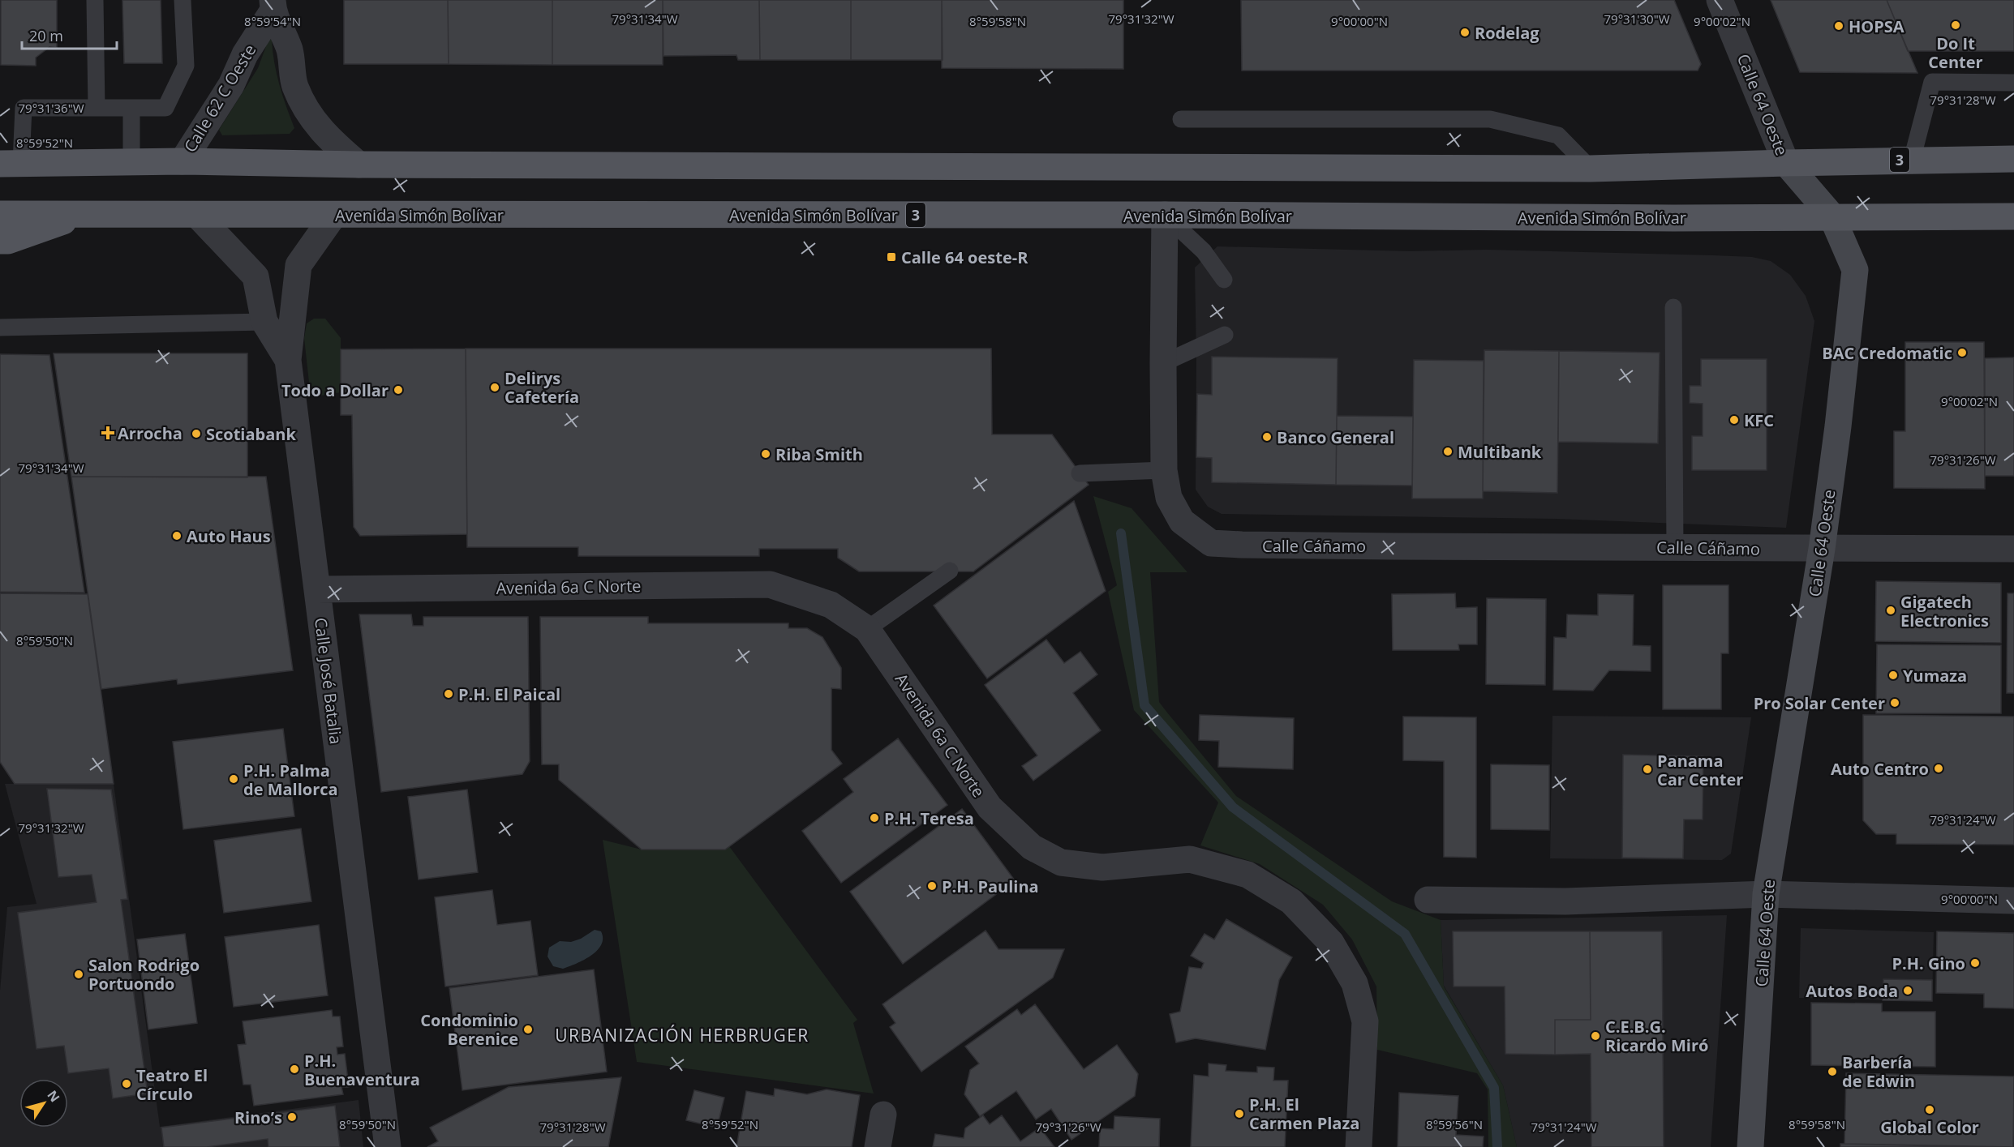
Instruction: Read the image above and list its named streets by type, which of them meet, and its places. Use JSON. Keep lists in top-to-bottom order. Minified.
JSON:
{"streets":{"main road":["3","Avenida Simón Bolívar"],"street":["Calle 62 C Oeste","Calle 64 Oeste","Calle Cáñamo","Avenida 6a C Norte","Calle José Batalia"]},"crossings":[["Calle 62 C Oeste","3"],["Calle 64 Oeste","3"],["Calle 64 Oeste","Avenida Simón Bolívar"],["Calle 64 Oeste","Calle Cáñamo"],["3","Avenida Simón Bolívar"],["Avenida Simón Bolívar","Calle Cáñamo"],["Avenida Simón Bolívar","Calle José Batalia"],["Avenida 6a C Norte","Calle José Batalia"]],"districts":["URBANIZACIÓN HERBRUGER"],"places":{"other":["Do It Center","HOPSA","Rodelag","BAC Credomatic","Delirys Cafetería","Todo a Dollar","KFC","Scotiabank","Banco General","Multibank","Riba Smith","Auto Haus","Gigatech Electronics","Yumaza","P.H. El Paical","Pro Solar Center","Auto Centro","Panama Car Center","P.H. Palma de Mallorca","P.H. Teresa","P.H. Paulina","P.H. Gino","Salon Rodrigo Portuondo","Autos Boda","Condominio Berenice","C.E.B.G. Ricardo Miró","P.H. Buenaventura","Barbería de Edwin","Teatro El Círculo","Global Color","P.H. El Carmen Plaza","Rino’s"],"transit":["Calle 64 oeste-R"],"health":["Arrocha"]},"scale_bar":"20 m","north":"top right","coordinates":["79°31'34\"W","79°31'30\"W","79°31'32\"W","9°00'00\"N","9°00'02\"N","8°59'54\"N","8°59'58\"N","79°31'28\"W","79°31'36\"W","8°59'52\"N","79°31'26\"W","8°59'50\"N","79°31'24\"W","8°59'56\"N"]}
